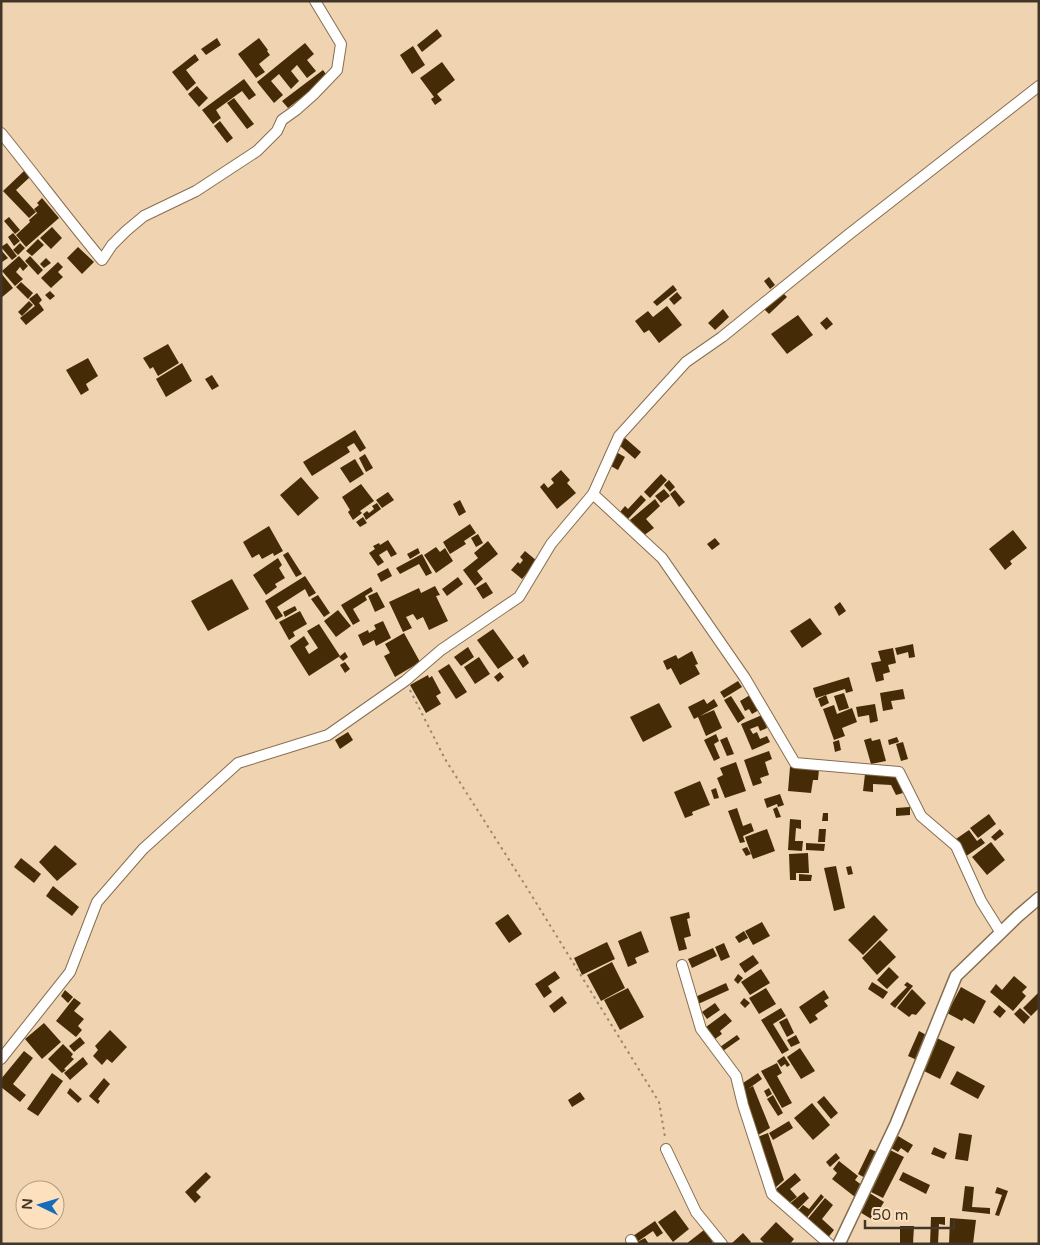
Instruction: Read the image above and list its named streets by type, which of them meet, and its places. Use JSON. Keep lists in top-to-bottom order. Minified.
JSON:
{"scale_bar":"50 m","north":"left"}
